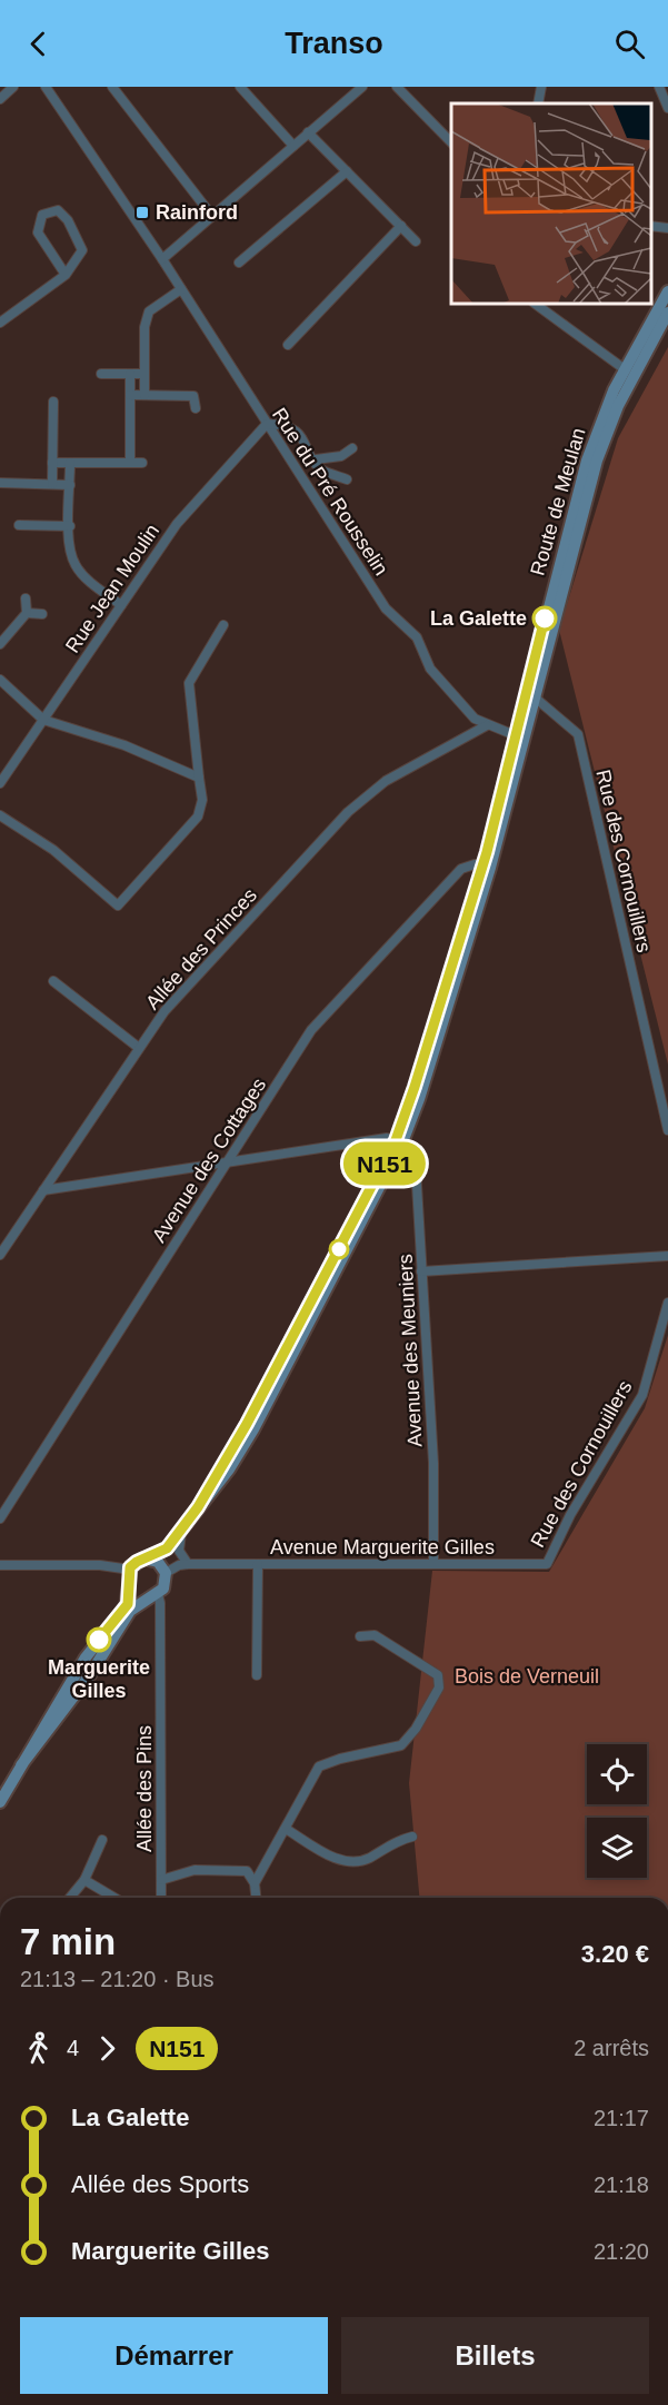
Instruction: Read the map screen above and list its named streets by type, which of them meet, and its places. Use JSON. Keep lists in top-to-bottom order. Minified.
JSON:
{"streets":{"main road":["Route de Meulan"],"street":["Rue du Pré Rousselin","Rue Jean Moulin","Rue des Cornouillers","Allée des Princes","Avenue des Cottages","Avenue des Meuniers","Avenue Marguerite Gilles","Allée des Pins"]},"crossings":[["Rue du Pré Rousselin","Route de Meulan"],["Rue du Pré Rousselin","Rue Jean Moulin"],["Rue du Pré Rousselin","Allée des Princes"],["Route de Meulan","Rue des Cornouillers"],["Route de Meulan","Avenue des Cottages"],["Route de Meulan","Avenue des Meuniers"],["Route de Meulan","Avenue Marguerite Gilles"],["Route de Meulan","Allée des Pins"],["Rue des Cornouillers","Avenue Marguerite Gilles"],["Avenue des Meuniers","Avenue Marguerite Gilles"],["Avenue Marguerite Gilles","Allée des Pins"]],"parks":["Bois de Verneuil"],"places":{"transit":["Rainford"],"other":["La Galette","Marguerite Gilles"]},"lines":["bus line N151"],"page":{"header":"Transo","on_map":"N151","heading":["7 min","21:13 – 21:20 · Bus","3.20 €"],"legs":["4","N151","2 arrêts"],"list":[{"name":"La Galette","value":"21:17"},{"name":"Allée des Sports","value":"21:18"},{"name":"Marguerite Gilles","value":"21:20"}],"buttons":["Démarrer","Billets"]}}
